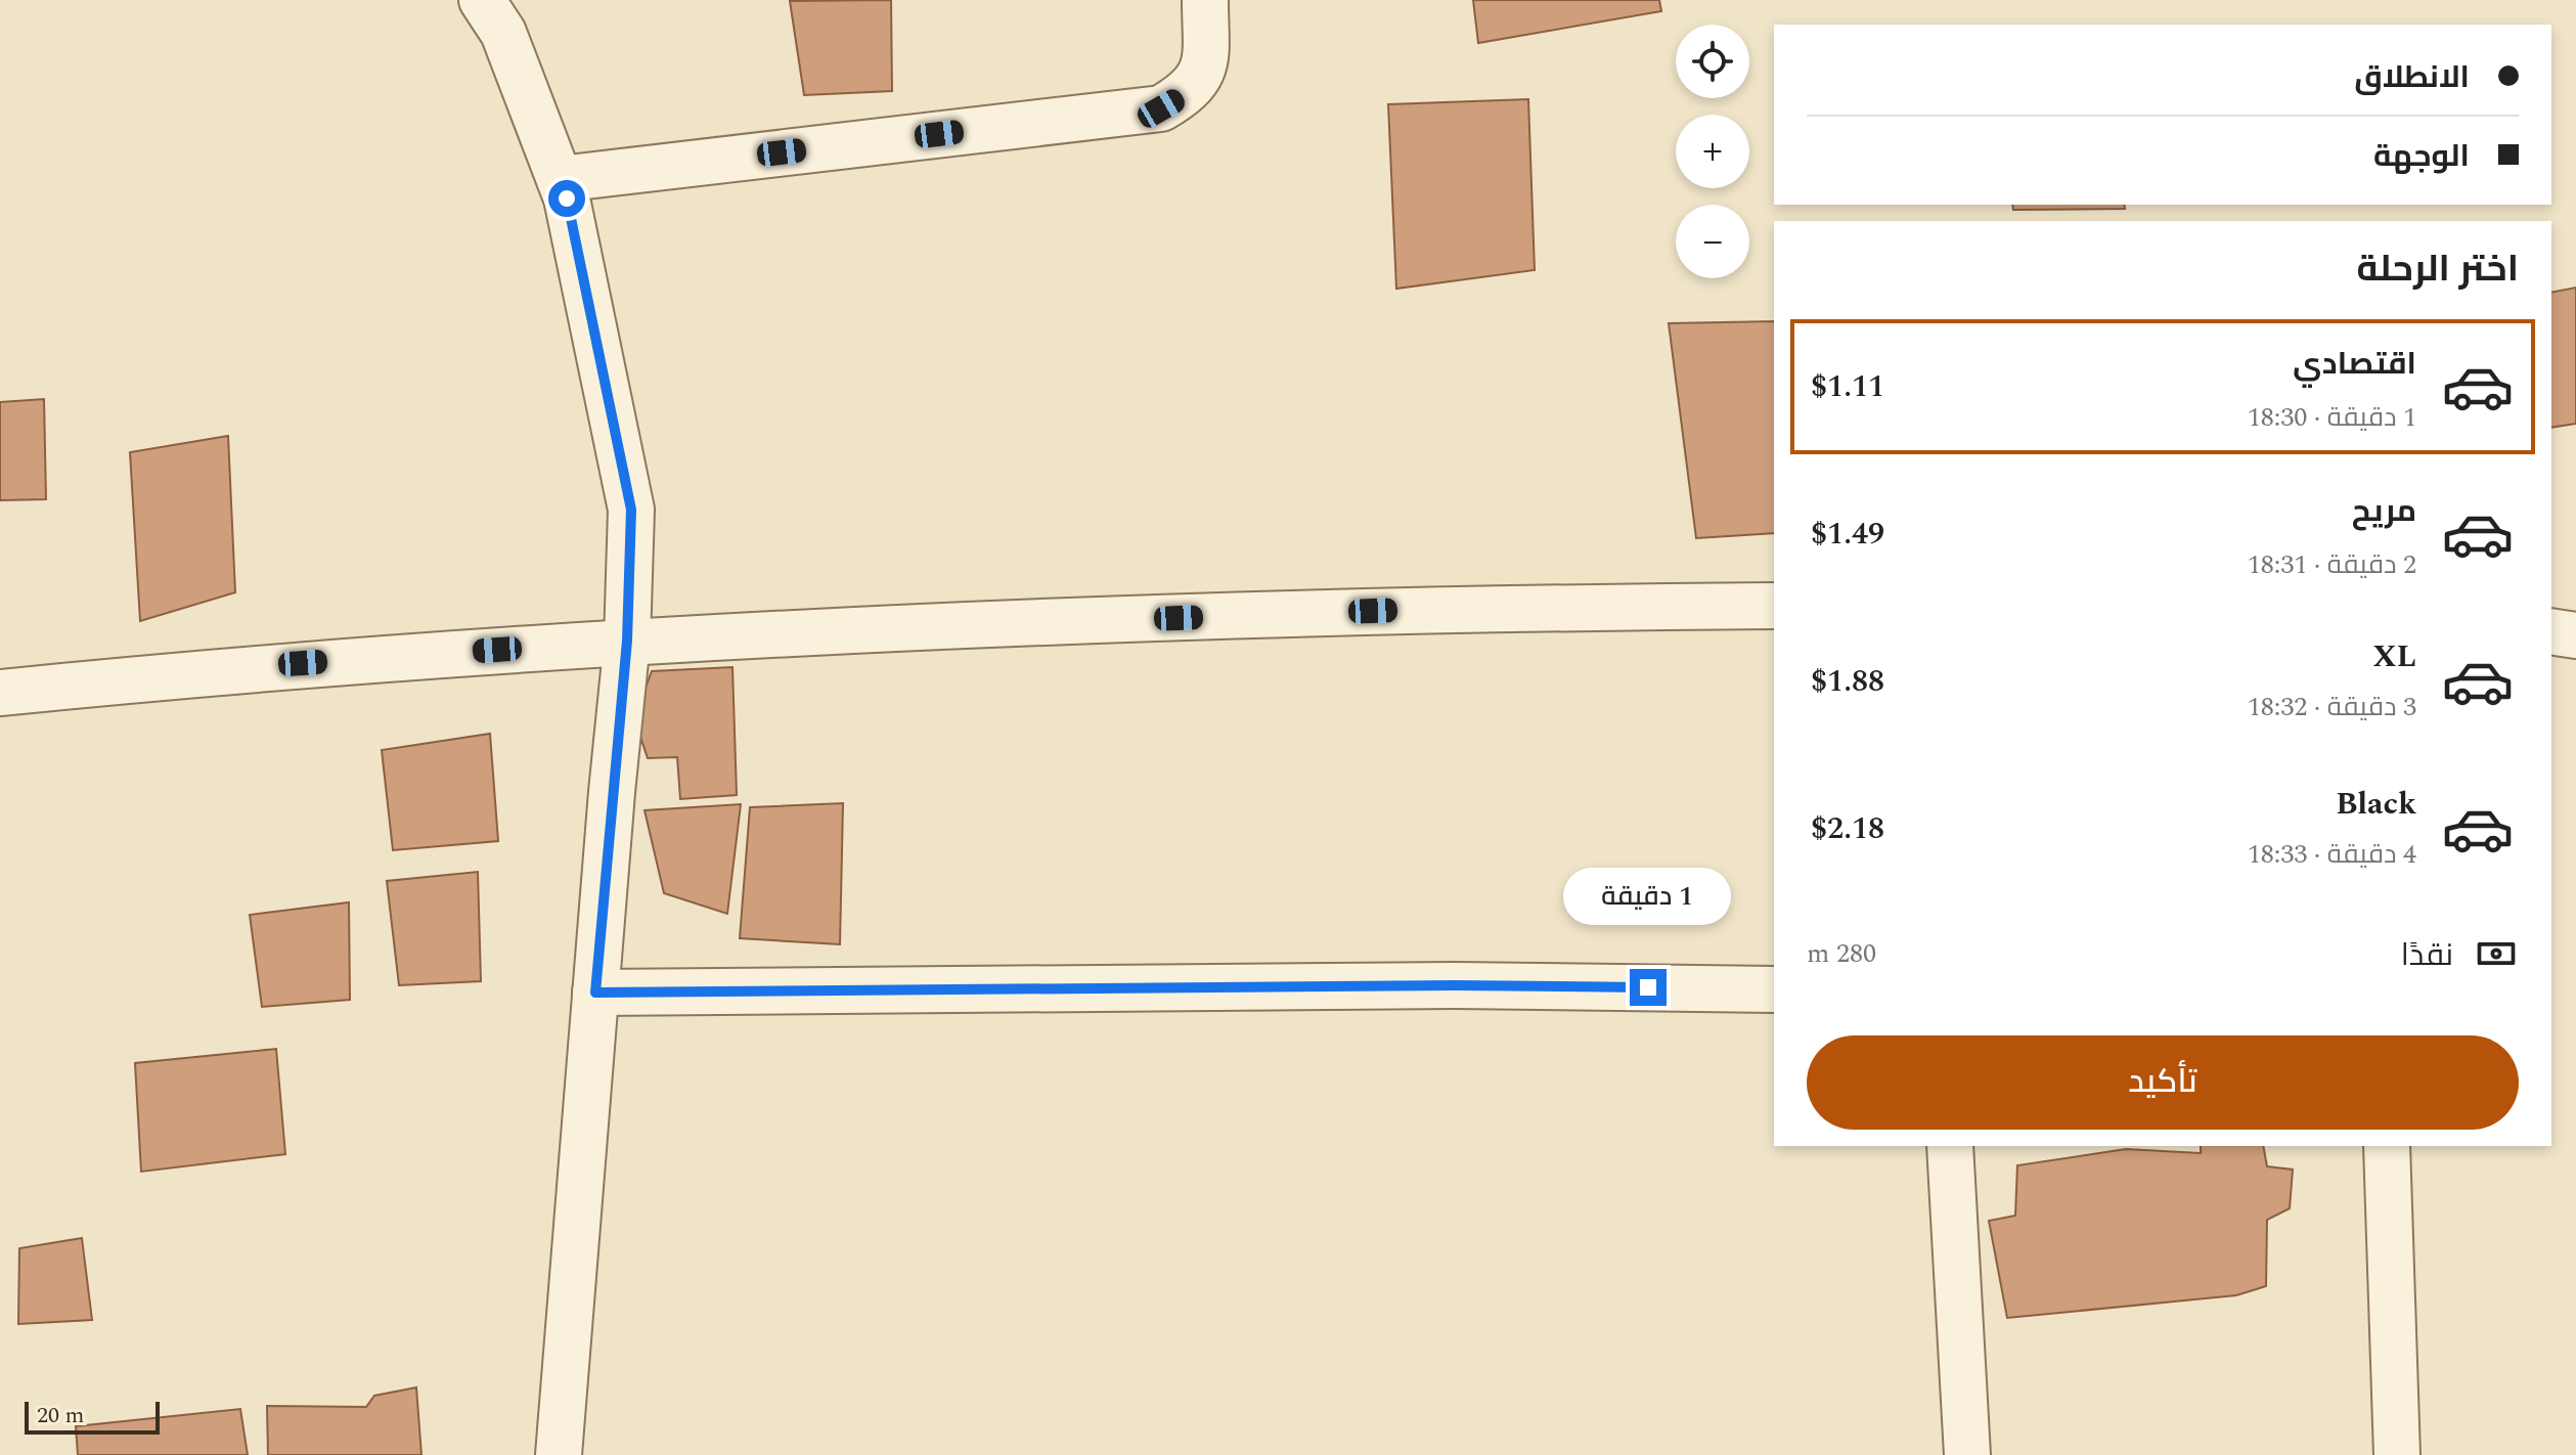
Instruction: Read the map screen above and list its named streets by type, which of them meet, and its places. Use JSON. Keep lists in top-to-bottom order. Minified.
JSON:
{"scale_bar":"20 m","page":{"map_buttons":["+","−"],"banner":["الانطلاق","الوجهة"],"heading":"اختر الرحلة","list":[{"name":"اقتصادي","note":"1 دقيقة · 18:30","value":"$1.11"},{"name":"مريح","note":"2 دقيقة · 18:31","value":"$1.49"},{"name":"XL","note":"3 دقيقة · 18:32","value":"$1.88"},{"name":"Black","note":"4 دقيقة · 18:33","value":"$2.18"}],"bubble":"1 دقيقة","pay":["نقدًا","280 m"],"buttons":"تأكيد","scale":"20 m"}}
